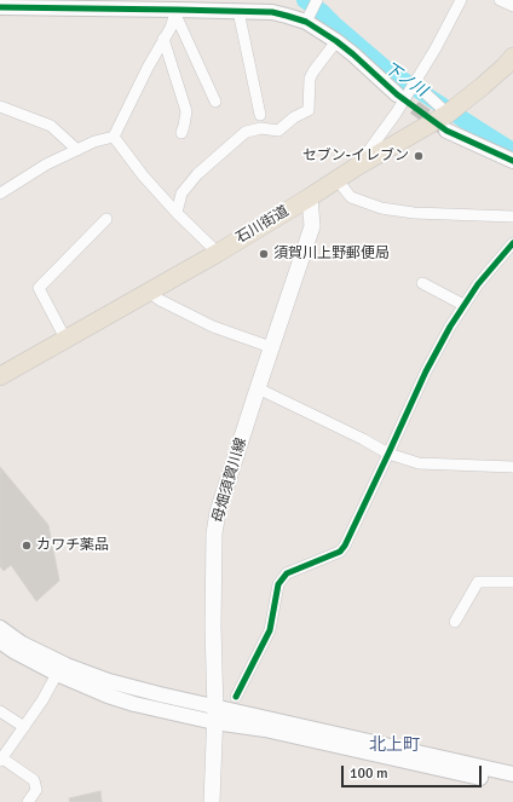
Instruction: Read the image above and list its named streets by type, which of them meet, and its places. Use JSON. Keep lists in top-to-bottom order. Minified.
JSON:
{"streets":{"main road":["石川街道","母畑須賀川線"]},"crossings":[["石川街道","母畑須賀川線"]],"districts":["北上町"],"water":["下ノ川"],"places":["セブン-イレブン","須賀川上野郵便局","カワチ薬品"],"scale_bar":"100 m"}
